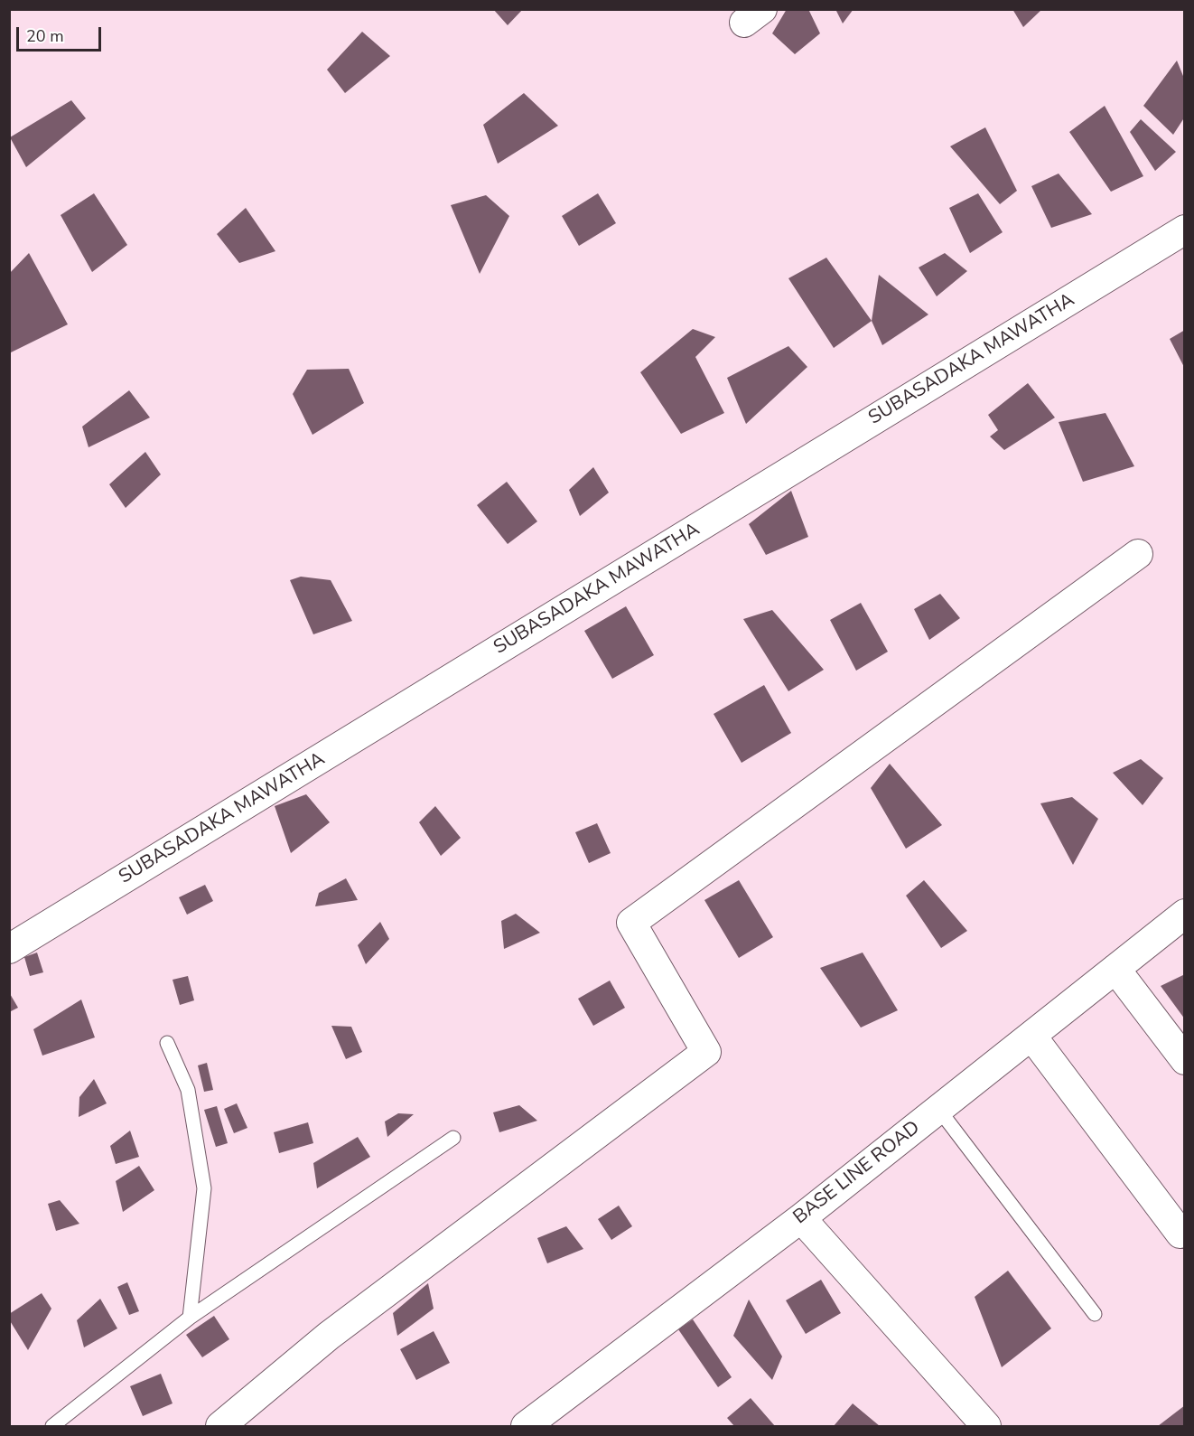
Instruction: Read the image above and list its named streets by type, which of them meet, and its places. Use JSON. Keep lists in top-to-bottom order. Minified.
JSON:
{"streets":{"street":["SUBASADAKA MAWATHA","BASE LINE ROAD"]},"scale_bar":"20 m"}
